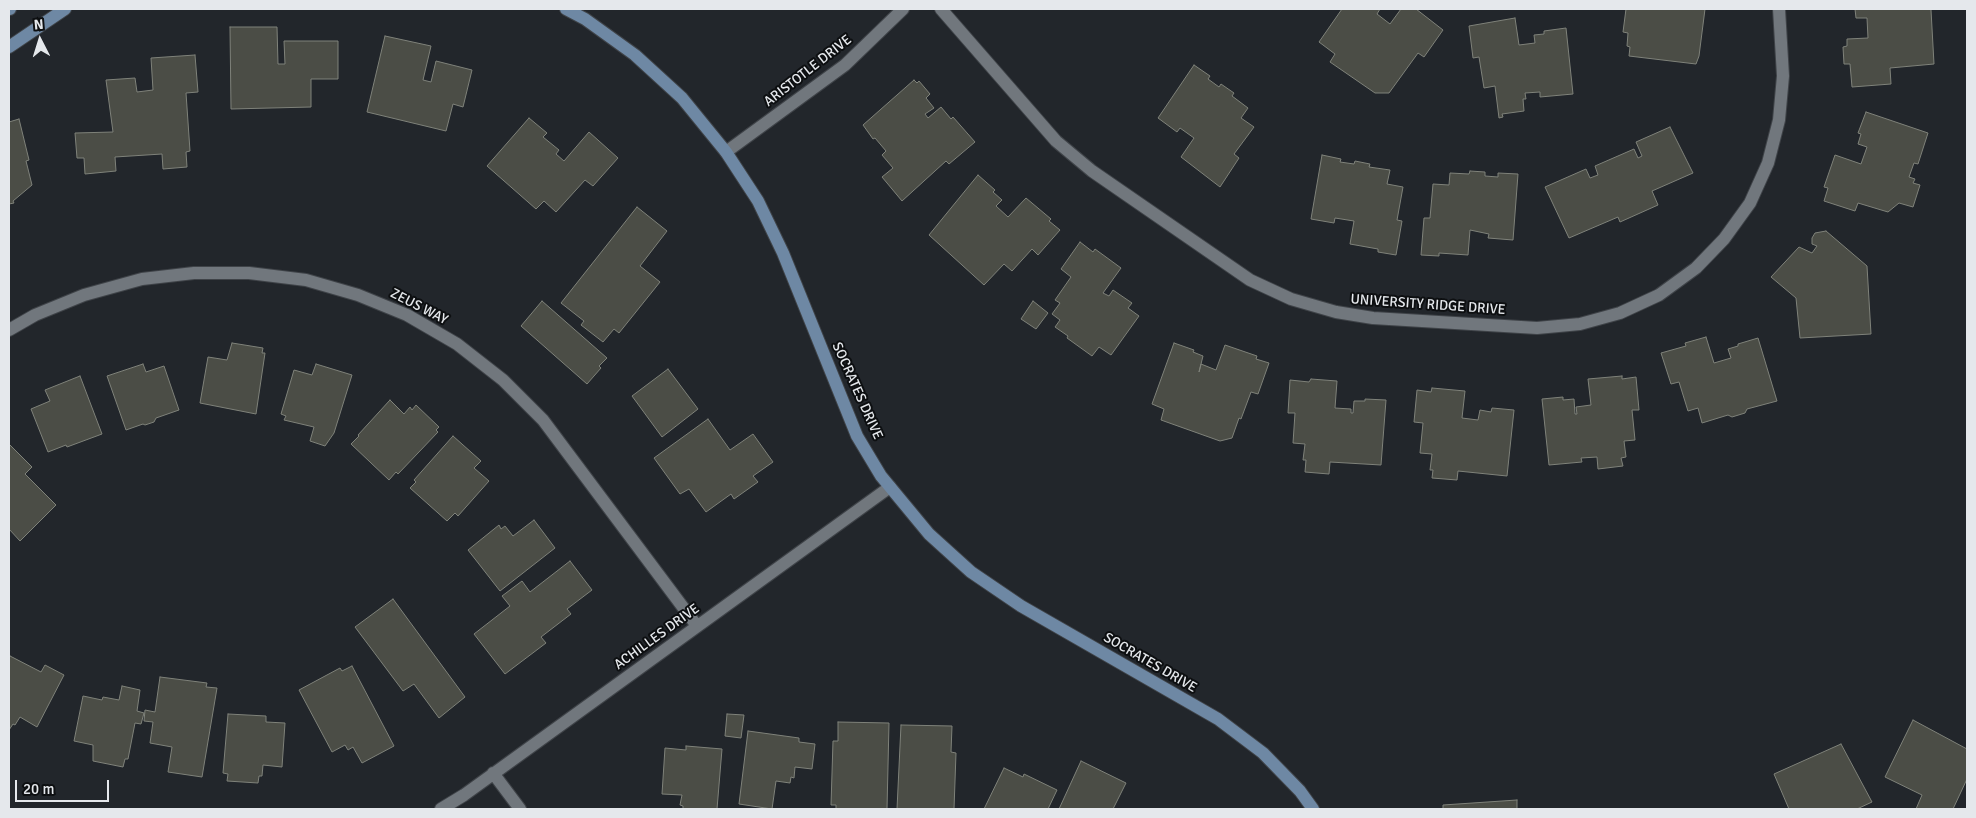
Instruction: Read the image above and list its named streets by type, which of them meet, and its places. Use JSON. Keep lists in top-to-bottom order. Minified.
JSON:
{"streets":{"street":["ARISTOTLE DRIVE","UNIVERSITY RIDGE DRIVE","ZEUS WAY","SOCRATES DRIVE","ACHILLES DRIVE"]},"crossings":[["ARISTOTLE DRIVE","SOCRATES DRIVE"],["ZEUS WAY","ACHILLES DRIVE"],["SOCRATES DRIVE","ACHILLES DRIVE"]],"scale_bar":"20 m","north":"top"}
